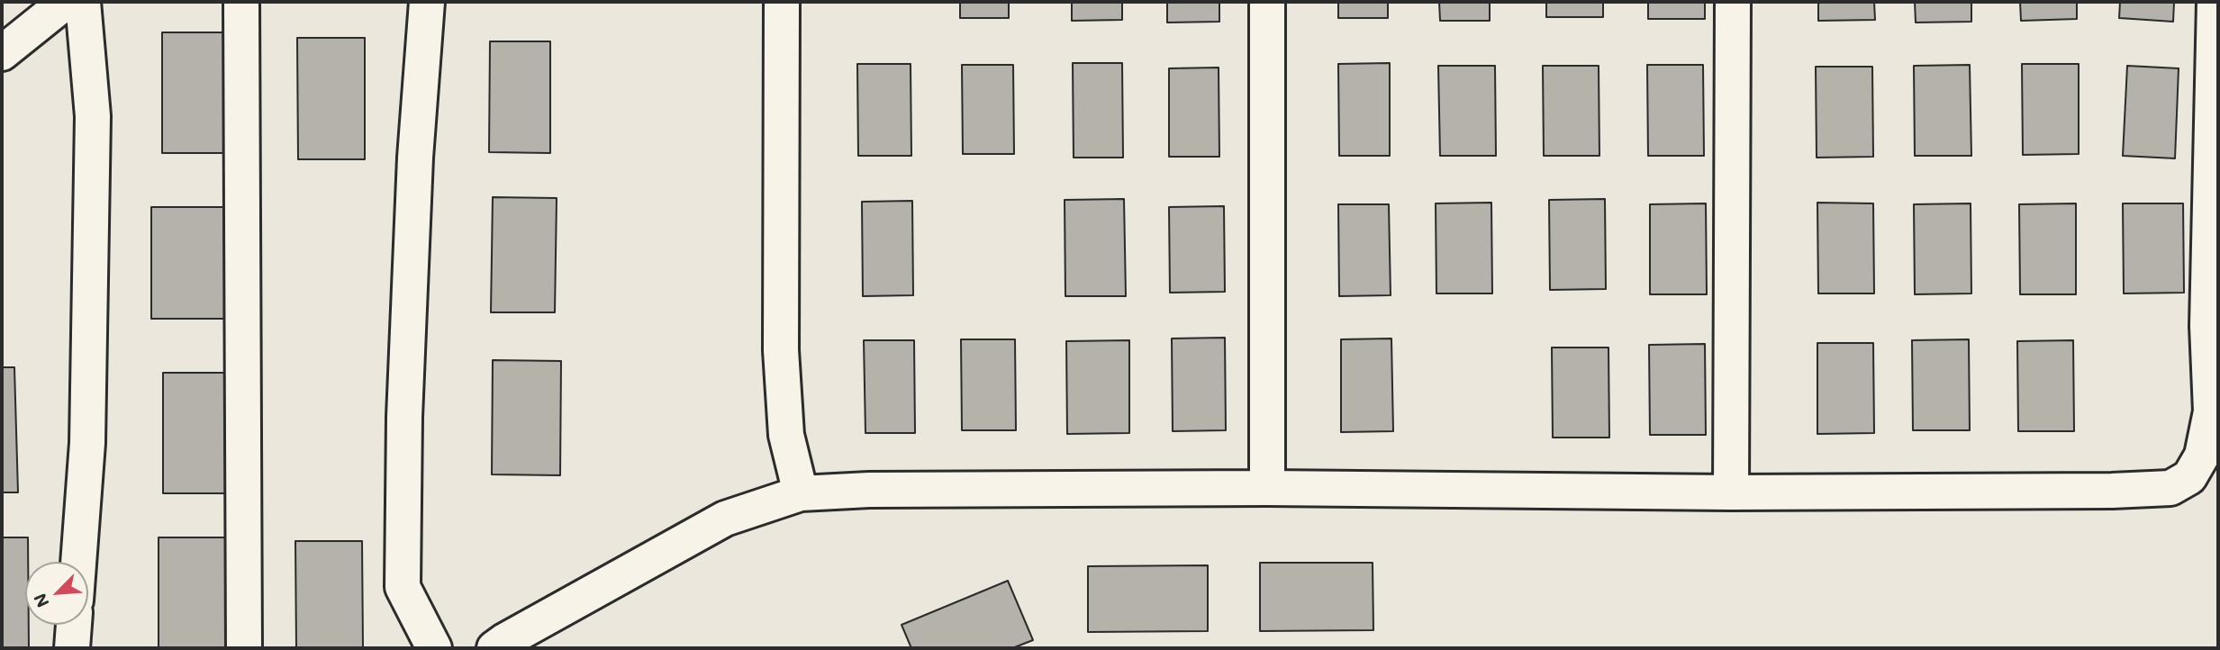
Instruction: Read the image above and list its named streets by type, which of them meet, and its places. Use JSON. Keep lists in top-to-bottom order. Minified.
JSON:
{"north":"bottom left"}
